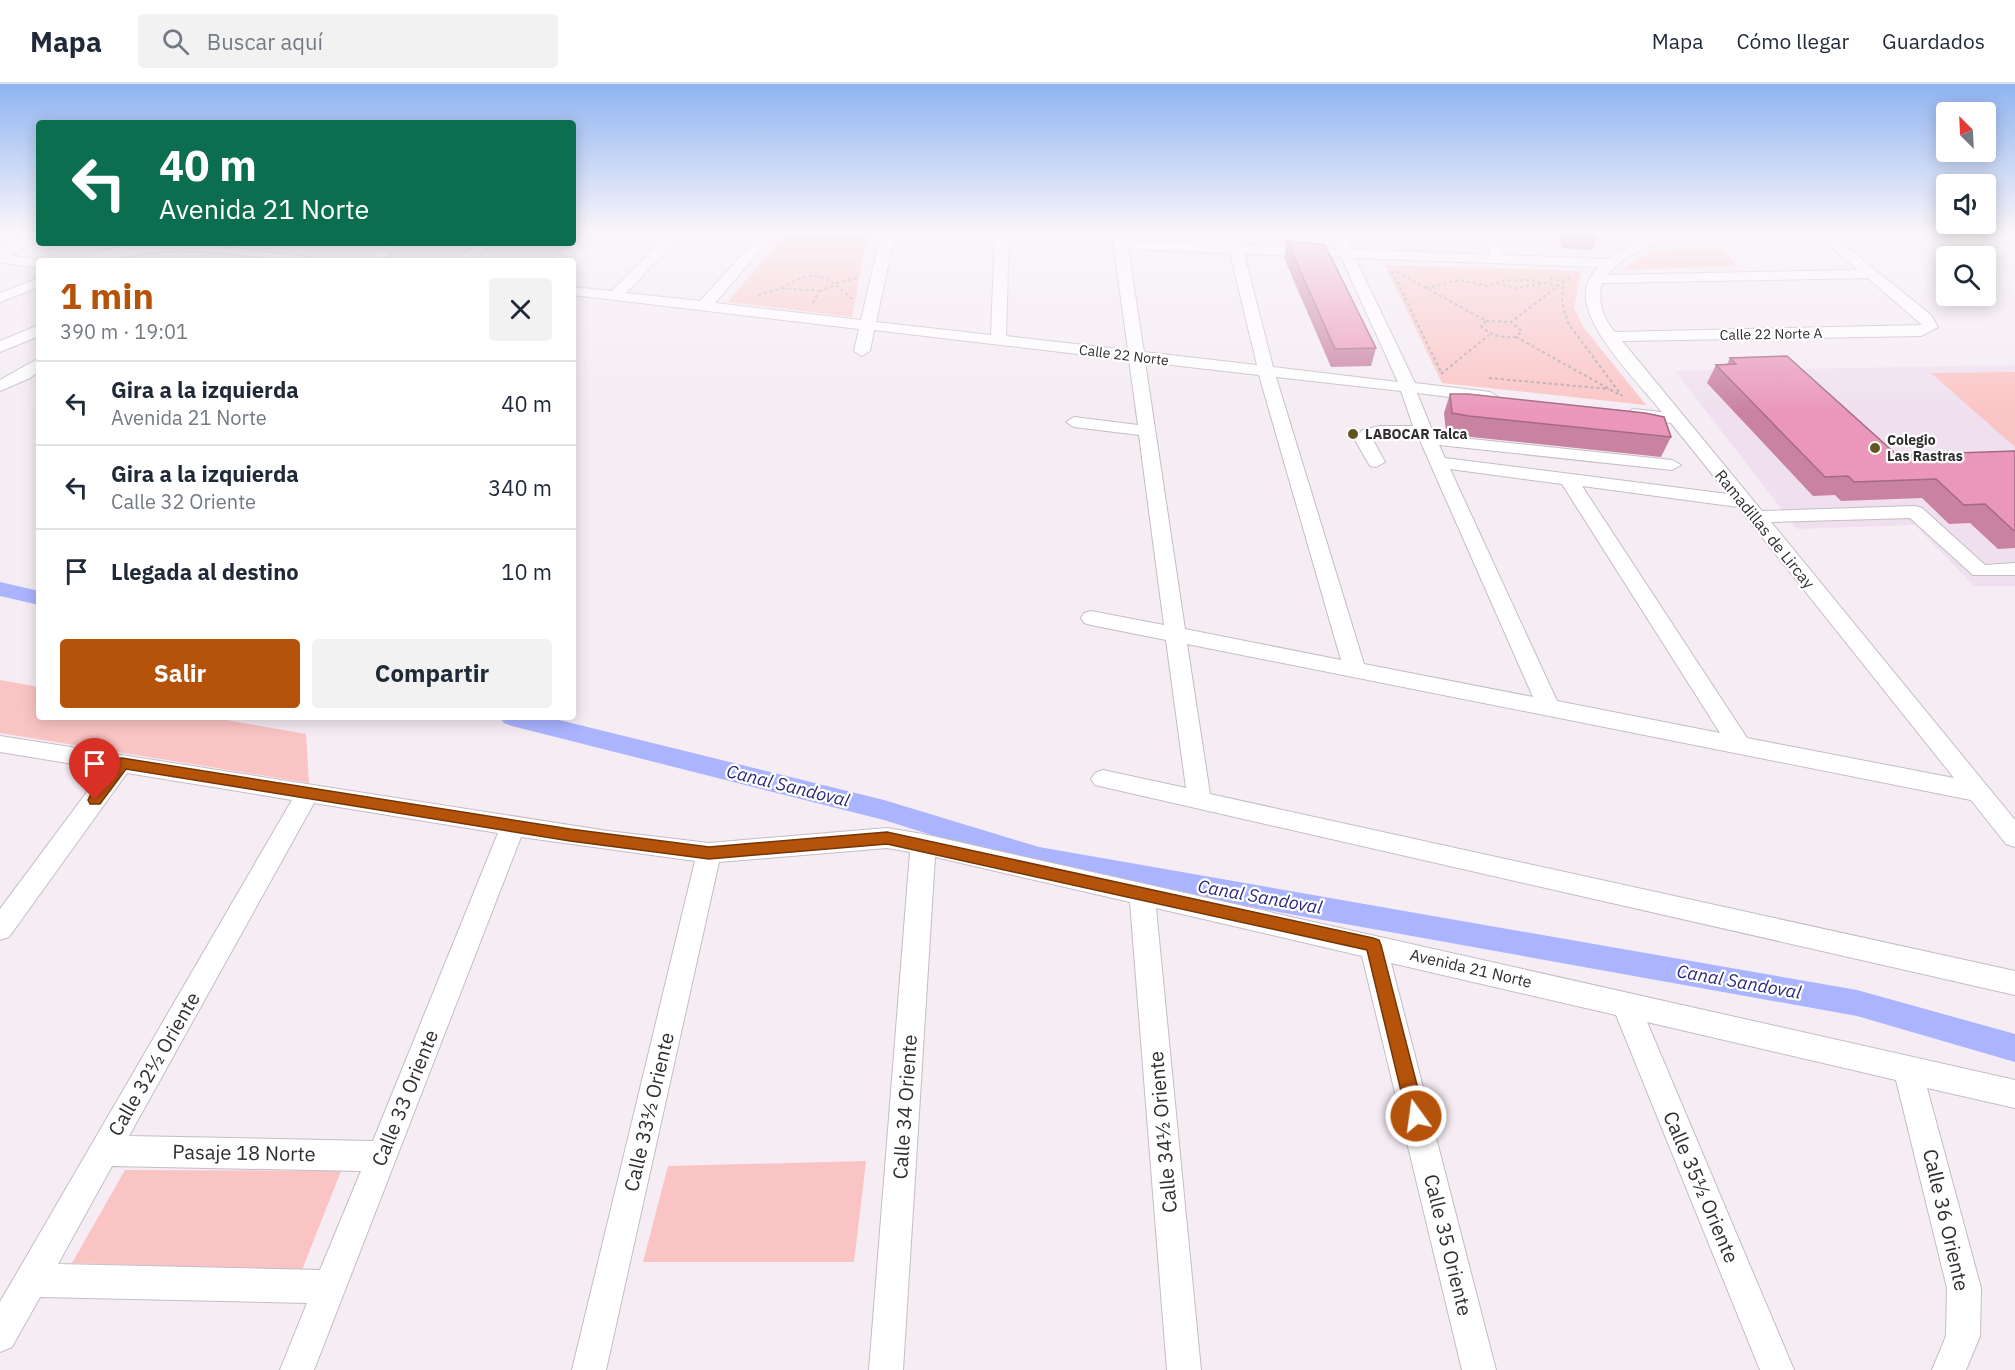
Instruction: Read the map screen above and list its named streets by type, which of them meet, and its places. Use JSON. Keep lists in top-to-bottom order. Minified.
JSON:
{"streets":{"street":["Calle 22 Norte A","Calle 22 Norte","Ramadillas de Lircay","Avenida 21 Norte","Calle 32½ Oriente","Calle 33 Oriente","Calle 34 Oriente","Calle 33½ Oriente","Calle 34½ Oriente","Pasaje 18 Norte","Calle 35½ Oriente","Calle 36 Oriente","Calle 35 Oriente"]},"crossings":[["Calle 22 Norte A","Ramadillas de Lircay"],["Avenida 21 Norte","Calle 32½ Oriente"],["Avenida 21 Norte","Calle 33 Oriente"],["Avenida 21 Norte","Calle 34 Oriente"],["Avenida 21 Norte","Calle 33½ Oriente"],["Avenida 21 Norte","Calle 34½ Oriente"],["Avenida 21 Norte","Calle 35½ Oriente"],["Avenida 21 Norte","Calle 36 Oriente"],["Avenida 21 Norte","Calle 35 Oriente"],["Calle 32½ Oriente","Pasaje 18 Norte"],["Calle 33 Oriente","Pasaje 18 Norte"]],"water":["Canal Sandoval"],"places":["LABOCAR Talca","Colegio Las Rastras"],"north":"top left","page":{"header":"Mapa","search":"Buscar aquí","nav":["Mapa","Cómo llegar","Guardados"],"turn":["40 m","Avenida 21 Norte"],"heading":["1 min","390 m · 19:01"],"list":[{"name":"Gira a la izquierda","note":"Avenida 21 Norte","value":"40 m"},{"name":"Gira a la izquierda","note":"Calle 32 Oriente","value":"340 m"},{"name":"Llegada al destino","value":"10 m"}],"buttons":["Salir","Compartir"]}}
